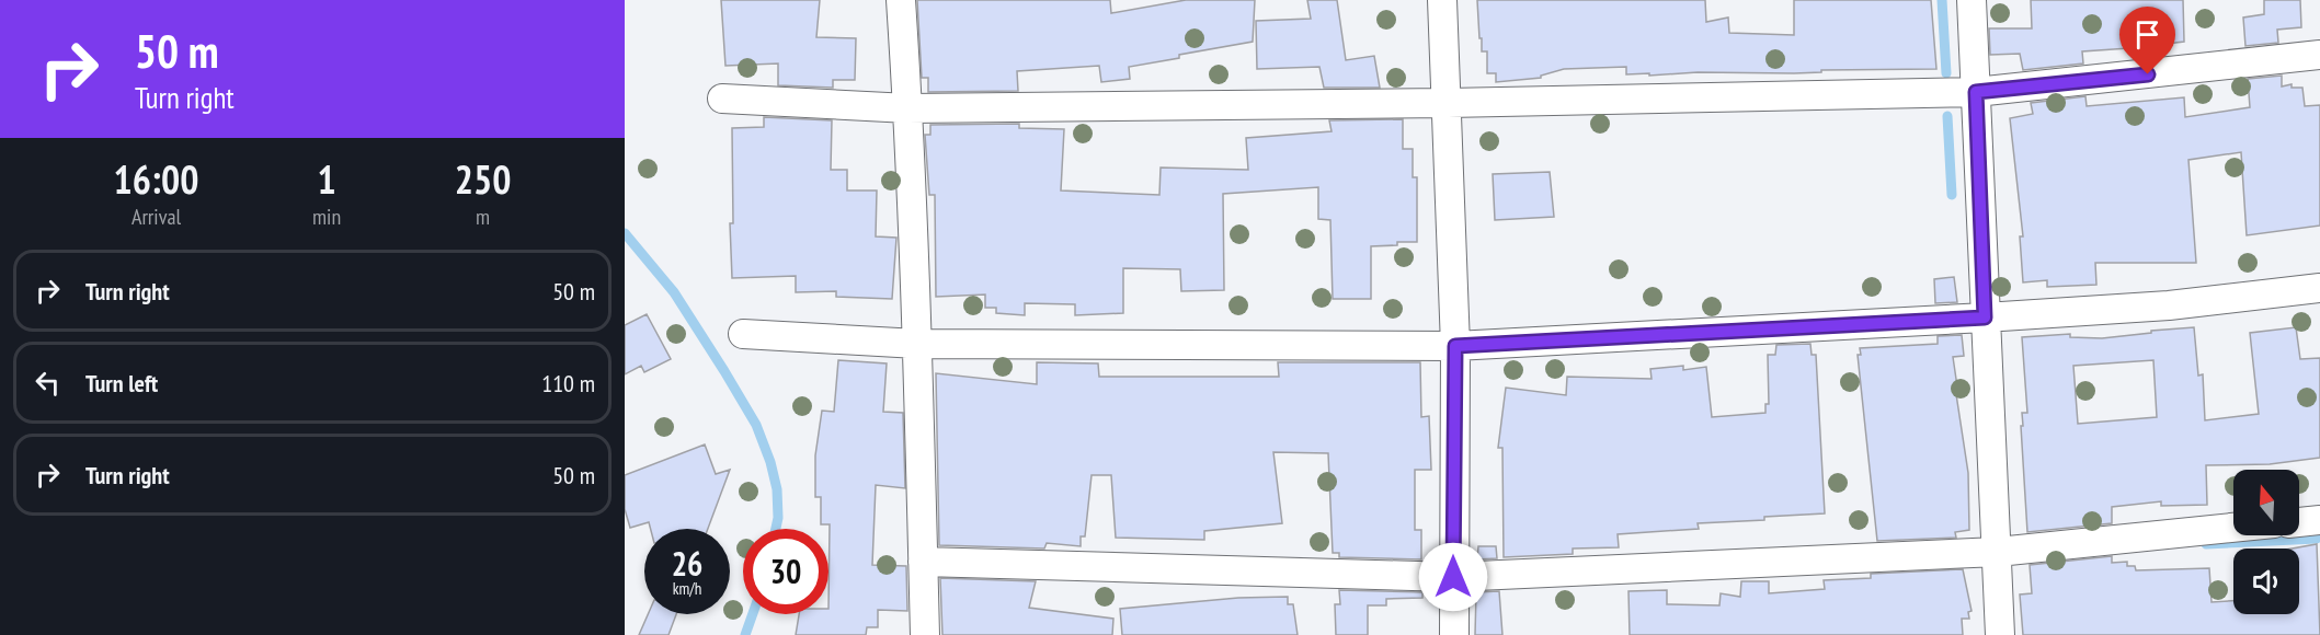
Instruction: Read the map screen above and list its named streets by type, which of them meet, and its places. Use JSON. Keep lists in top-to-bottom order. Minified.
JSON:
{"north":"top","page":{"turn":["50 m","Turn right"],"eta":["16:00","Arrival","1","min","250","m"],"list":[{"name":"Turn right","value":"50 m"},{"name":"Turn left","value":"110 m"},{"name":"Turn right","value":"50 m"}],"speed":"26 km/h","limit":"30"}}
